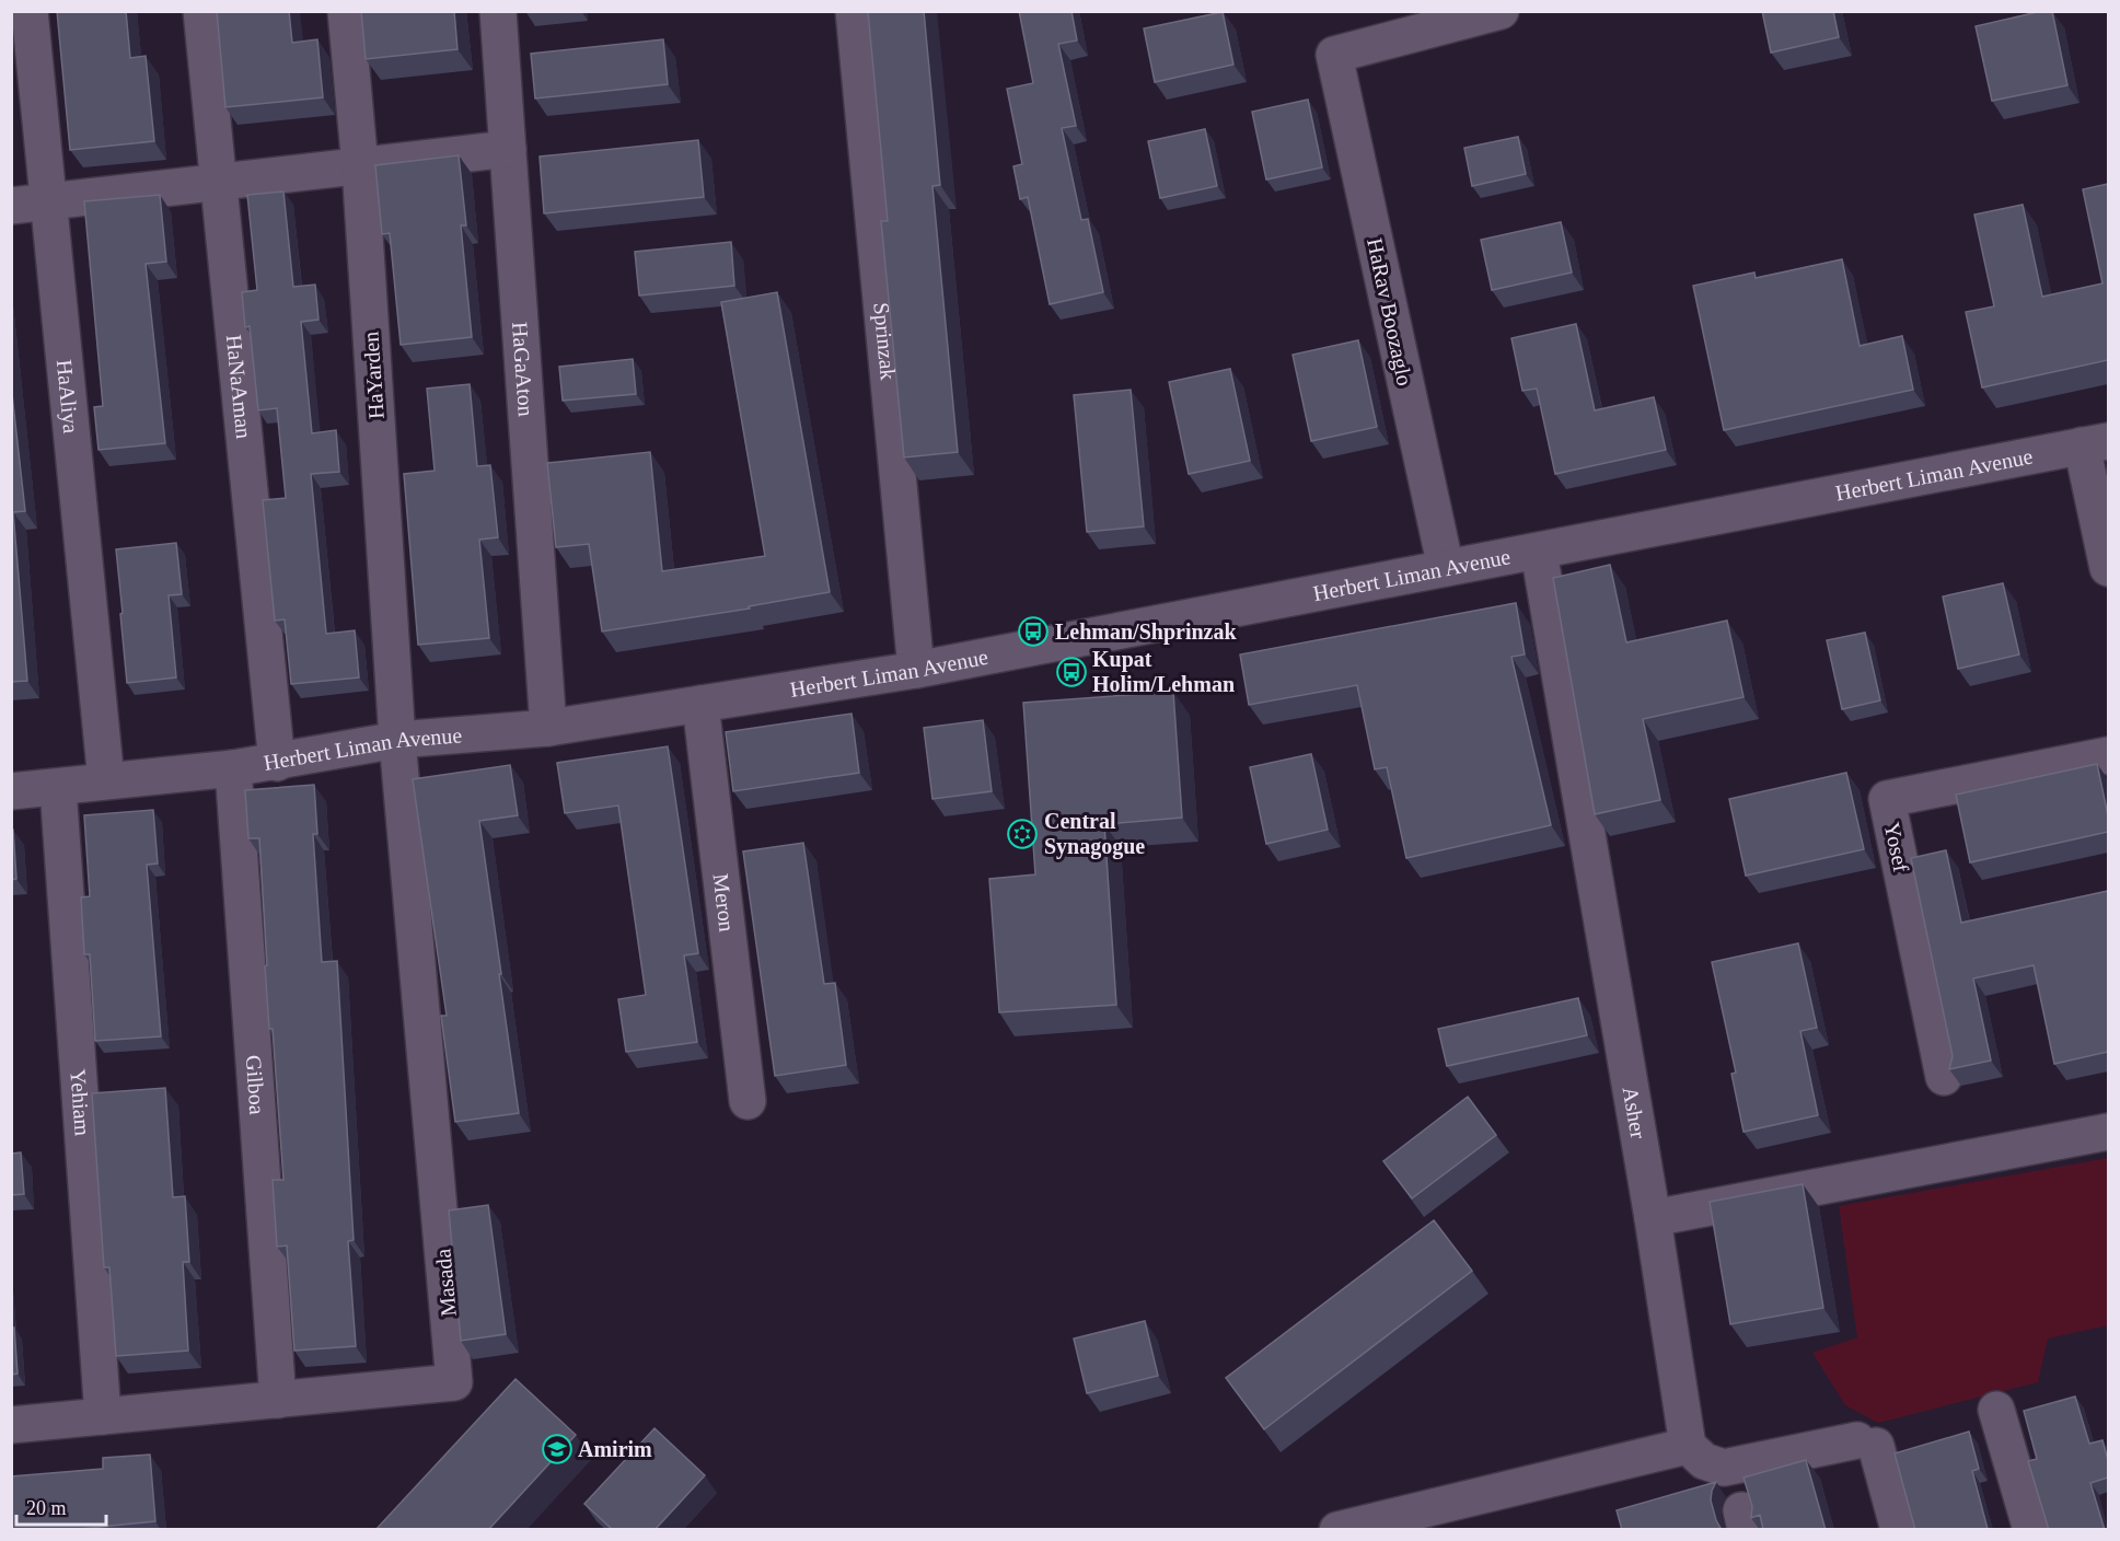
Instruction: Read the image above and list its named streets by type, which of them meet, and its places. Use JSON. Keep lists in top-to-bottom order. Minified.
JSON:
{"streets":{"street":["HaRav Boozaglo","Sprinzak","HaGaAton","HaYarden","HaNaAman","HaAliya","Herbert Liman Avenue","Yosef","Meron","Gilboa","Yehiam","Asher","Masada"]},"crossings":[["HaRav Boozaglo","Herbert Liman Avenue"],["Sprinzak","Herbert Liman Avenue"],["HaGaAton","Herbert Liman Avenue"],["HaYarden","Herbert Liman Avenue"],["HaYarden","Masada"],["HaNaAman","Herbert Liman Avenue"],["HaAliya","Herbert Liman Avenue"],["Herbert Liman Avenue","Meron"],["Herbert Liman Avenue","Gilboa"],["Herbert Liman Avenue","Yehiam"],["Herbert Liman Avenue","Asher"],["Herbert Liman Avenue","Masada"],["Gilboa","Masada"],["Yehiam","Masada"]],"places":{"bus stop":["Lehman/Shprinzak","Kupat Holim/Lehman"],"synagogue":["Central Synagogue"],"school or university":["Amirim"]},"scale_bar":"20 m"}
